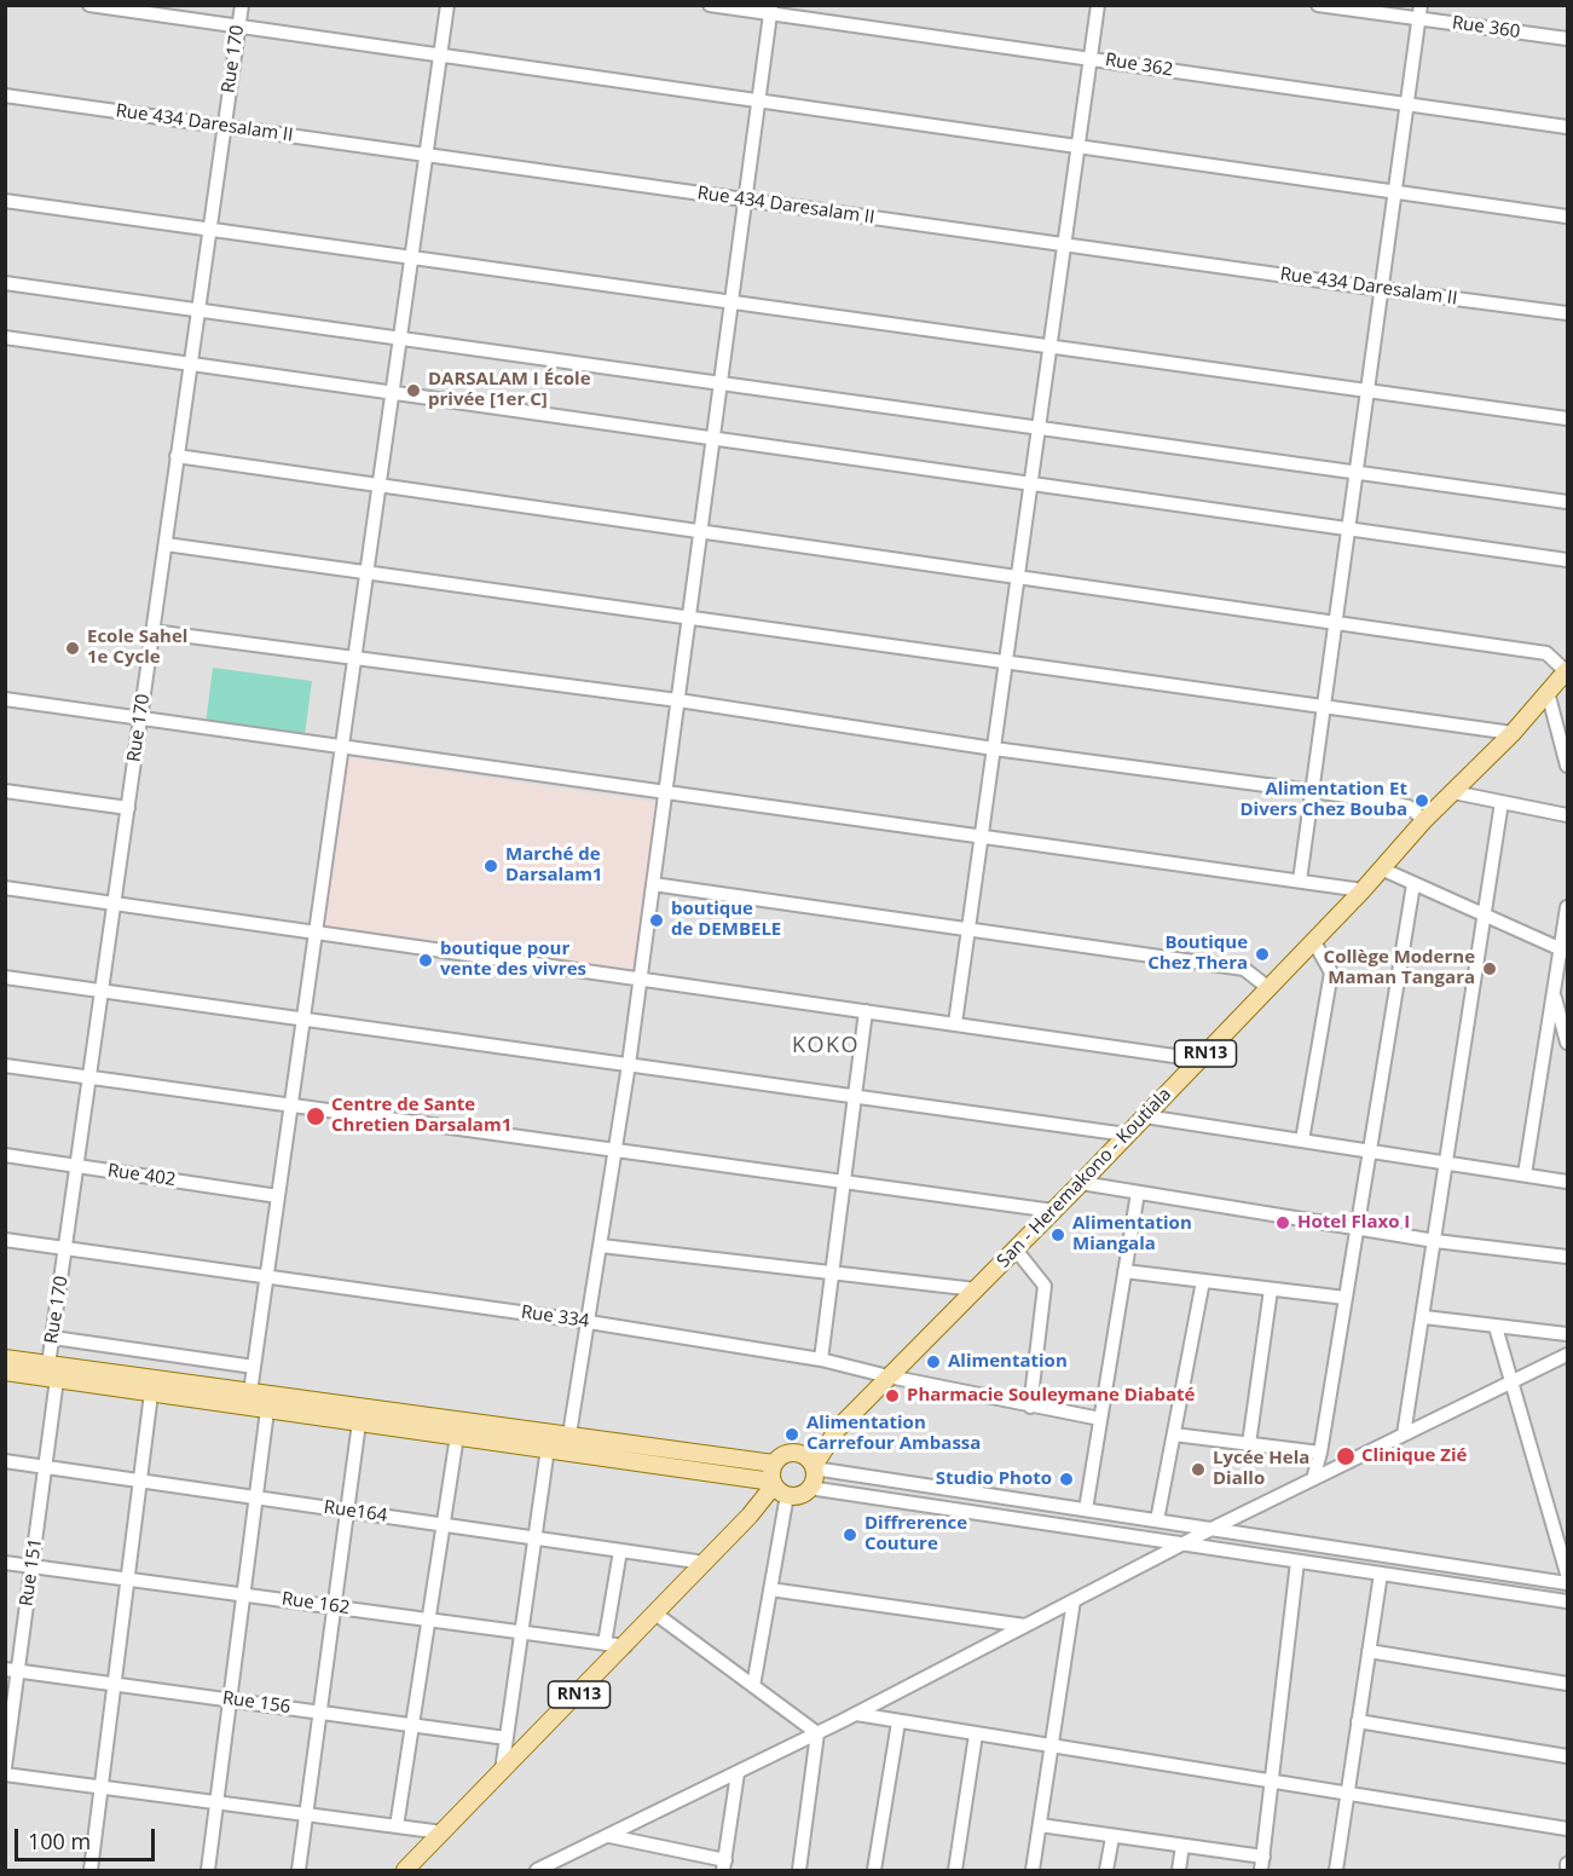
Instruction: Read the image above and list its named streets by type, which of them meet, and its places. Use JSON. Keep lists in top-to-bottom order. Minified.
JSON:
{"streets":{"main road":["RN13","San - Heremakono - Koutiala"],"street":["Rue 360","Rue 170","Rue 362","Rue 434 Daresalam II","Rue 402","Rue 334","Rue164","Rue 151","Rue 162","Rue 156"]},"crossings":[["Rue 170","Rue 434 Daresalam II"],["Rue 170","Rue 402"],["Rue 170","Rue 334"],["RN13","San - Heremakono - Koutiala"],["RN13","Rue164"],["RN13","Rue 162"],["San - Heremakono - Koutiala","Rue 334"],["Rue164","Rue 151"],["Rue 151","Rue 162"],["Rue 151","Rue 156"]],"districts":["KOKO"],"places":["DARSALAM I École privée [1er C]","Ecole Sahel 1e Cycle","Alimentation Et Divers Chez Bouba","Marché de Darsalam1","boutique de DEMBELE","Boutique Chez Thera","boutique pour vente des vivres","Collège Moderne Maman Tangara","Centre de Sante Chretien Darsalam1","Hotel Flaxo I","Alimentation Miangala","Alimentation","Pharmacie Souleymane Diabaté","Alimentation Carrefour Ambassa","Clinique Zié","Lycée Hela Diallo","Studio Photo","Diffrerence Couture"],"scale_bar":"100 m"}
